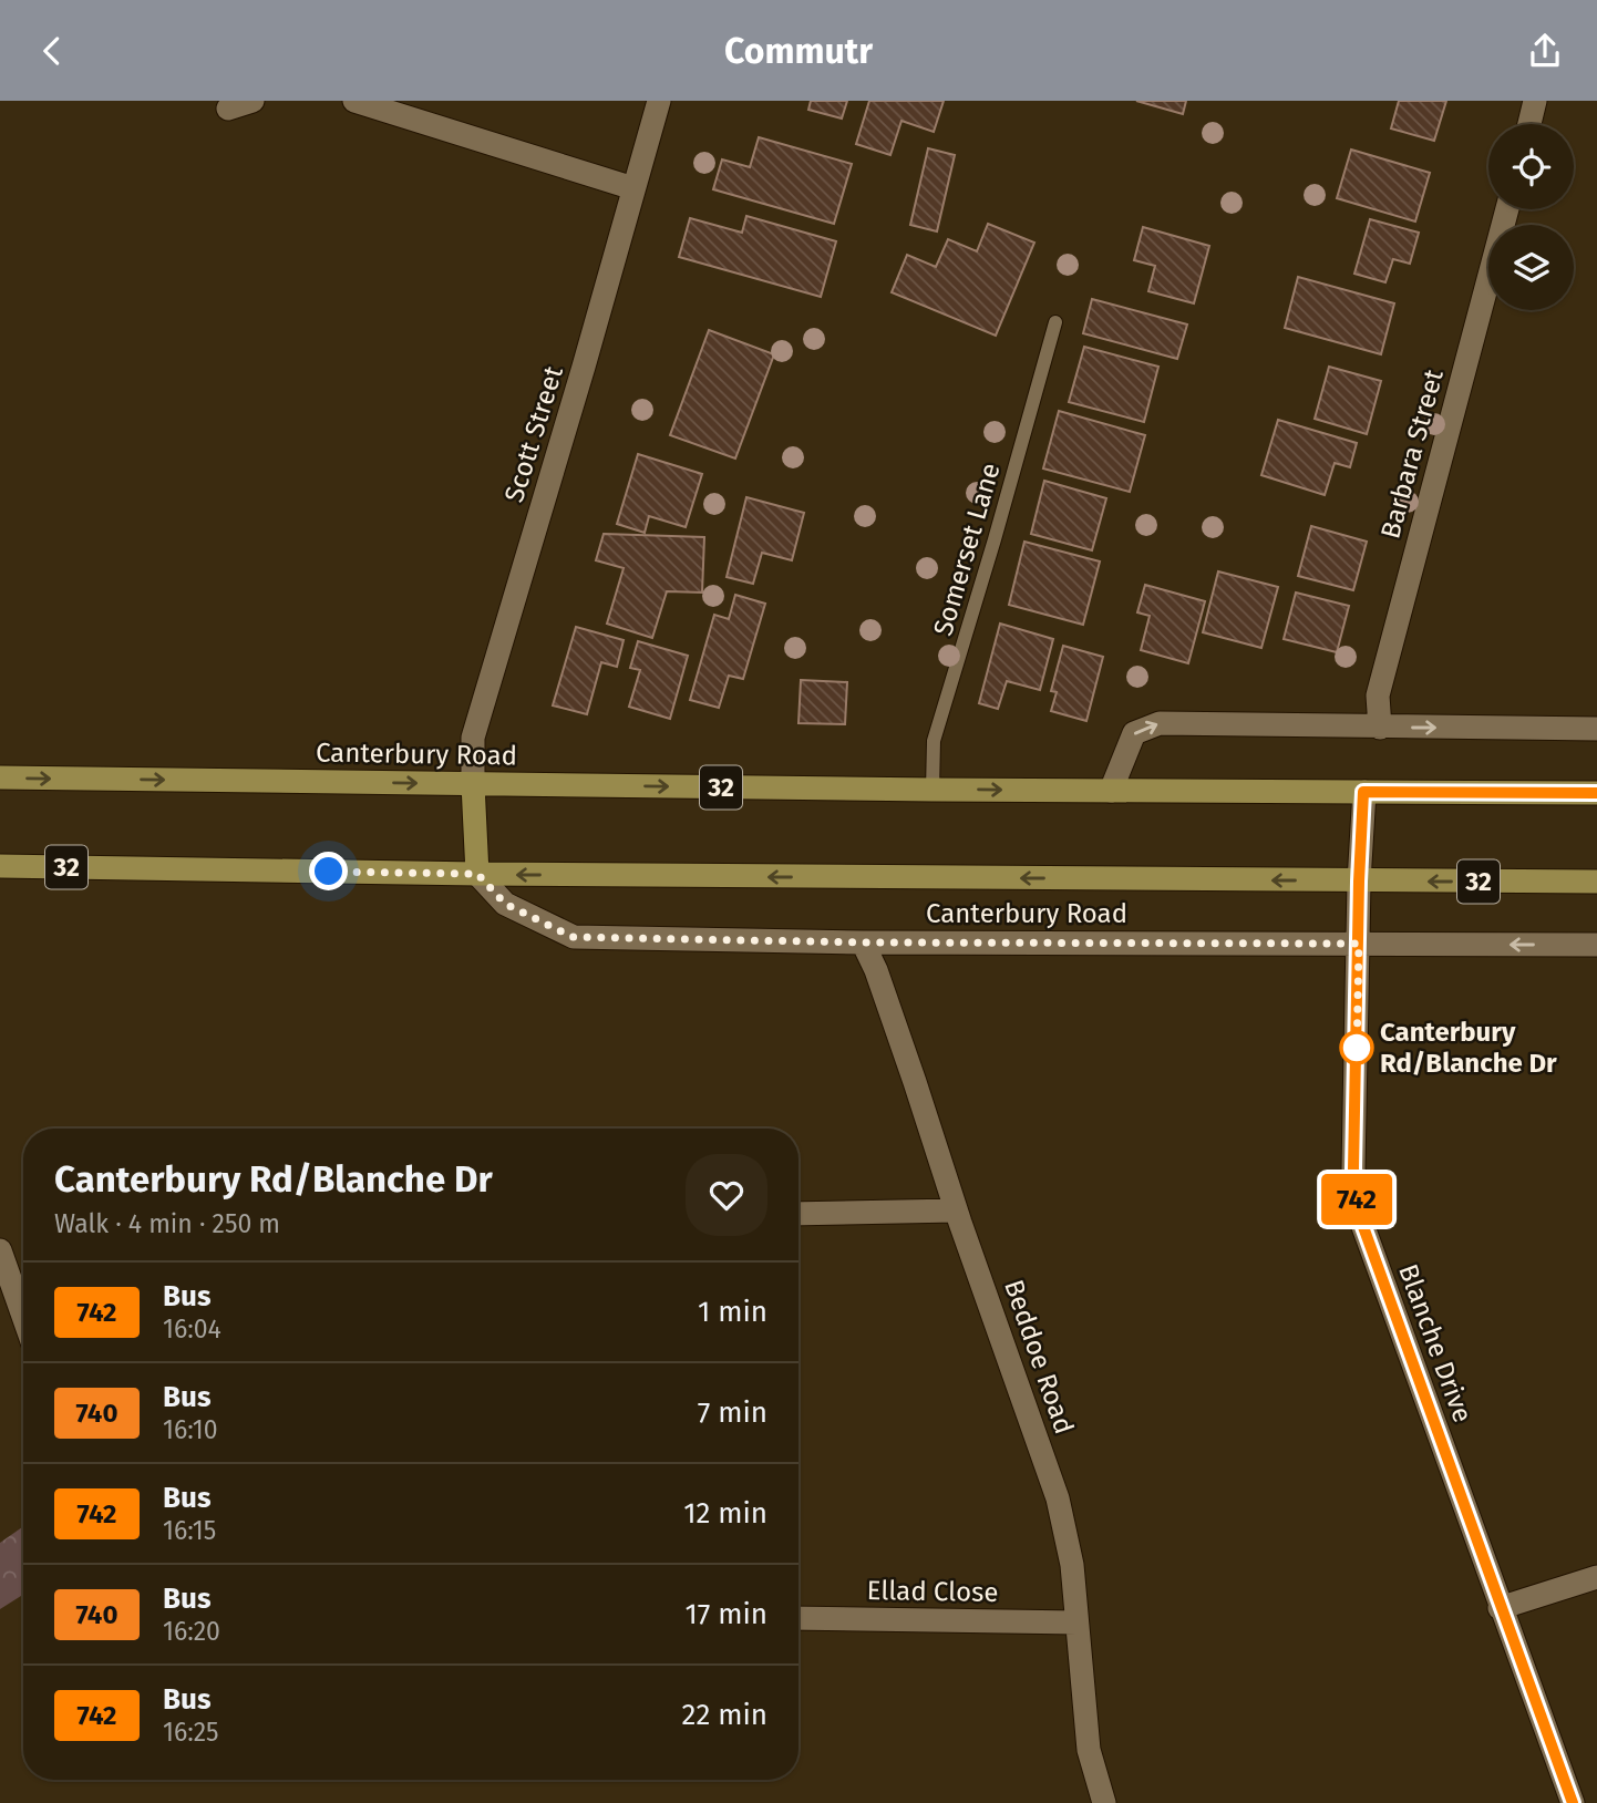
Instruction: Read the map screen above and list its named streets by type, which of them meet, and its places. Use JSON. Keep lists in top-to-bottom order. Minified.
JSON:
{"streets":{"main road":["Canterbury Road","32"],"street":["Scott Street","Barbara Street","Blanche Drive","Beddoe Road","Ellad Close"],"lane":["Somerset Lane"]},"crossings":[["Scott Street","Canterbury Road"],["Somerset Lane","Canterbury Road"],["Canterbury Road","Blanche Drive"],["Canterbury Road","Beddoe Road"],["Beddoe Road","Ellad Close"]],"places":["Canterbury Rd/Blanche Dr"],"lines":["bus line 742"],"page":{"header":"Commutr","on_map":"742","heading":["Canterbury Rd/Blanche Dr","Walk · 4 min · 250 m"],"list":[{"mark":"742","name":"Bus","note":"16:04","value":"1 min"},{"mark":"740","name":"Bus","note":"16:10","value":"7 min"},{"mark":"742","name":"Bus","note":"16:15","value":"12 min"},{"mark":"740","name":"Bus","note":"16:20","value":"17 min"},{"mark":"742","name":"Bus","note":"16:25","value":"22 min"}]}}
